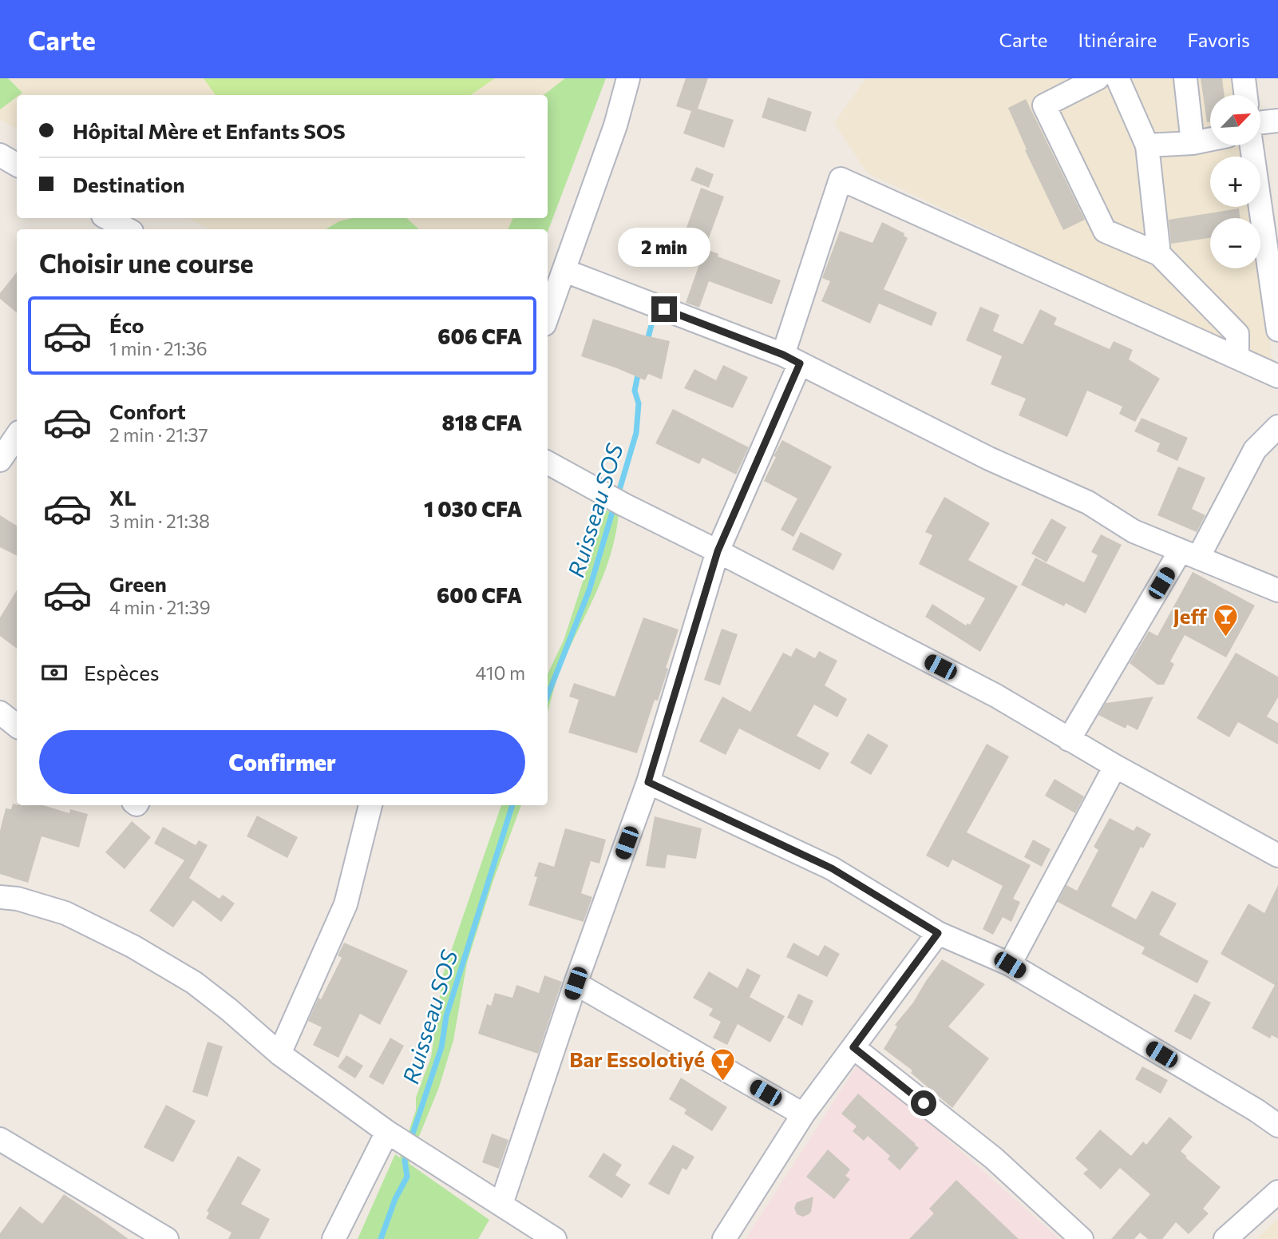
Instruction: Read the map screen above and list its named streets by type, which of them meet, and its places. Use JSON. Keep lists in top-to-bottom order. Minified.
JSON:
{"water":["Ruisseau SOS"],"places":{"bar":["Jeff","Bar Essolotiyé"]},"north":"top right","page":{"header":"Carte","nav":["Carte","Itinéraire","Favoris"],"map_buttons":["+","−"],"banner":["Hôpital Mère et Enfants SOS","Destination"],"bubble":"2 min","heading":"Choisir une course","list":[{"name":"Éco","note":"1 min · 21:36","value":"606 CFA"},{"name":"Confort","note":"2 min · 21:37","value":"818 CFA"},{"name":"XL","note":"3 min · 21:38","value":"1 030 CFA"},{"name":"Green","note":"4 min · 21:39","value":"600 CFA"}],"pay":["Espèces","410 m"],"buttons":"Confirmer"}}
